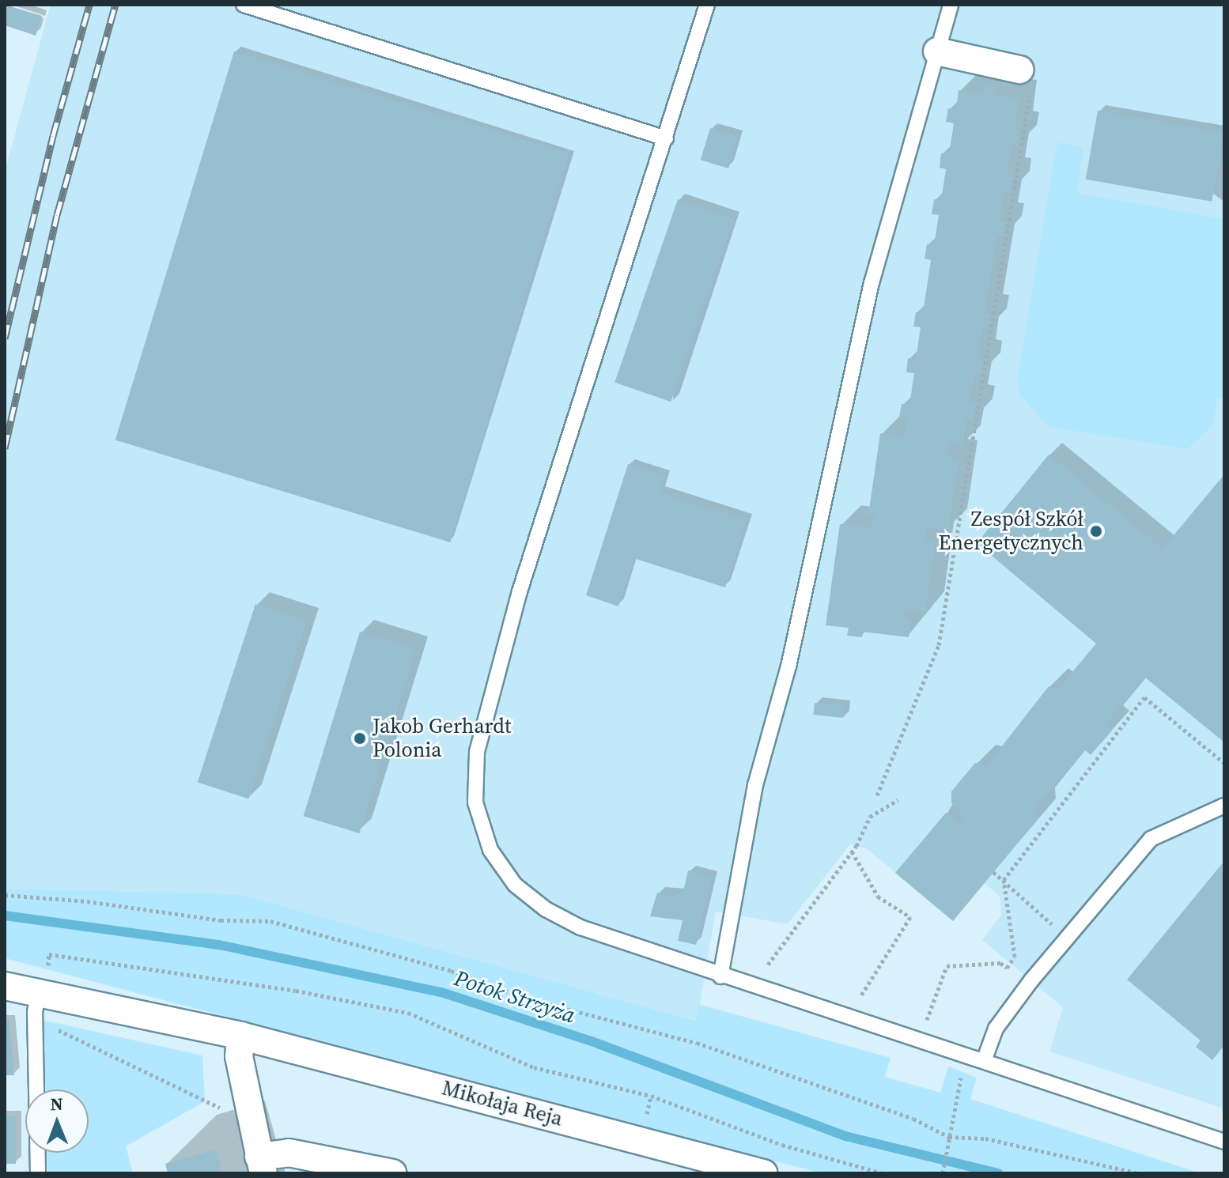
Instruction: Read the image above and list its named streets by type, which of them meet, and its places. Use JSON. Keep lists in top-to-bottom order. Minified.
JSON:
{"streets":{"street":["Mikołaja Reja"]},"water":["Potok Strzyża"],"places":["Zespół Szkół Energetycznych","Jakob Gerhardt Polonia"],"north":"top"}
